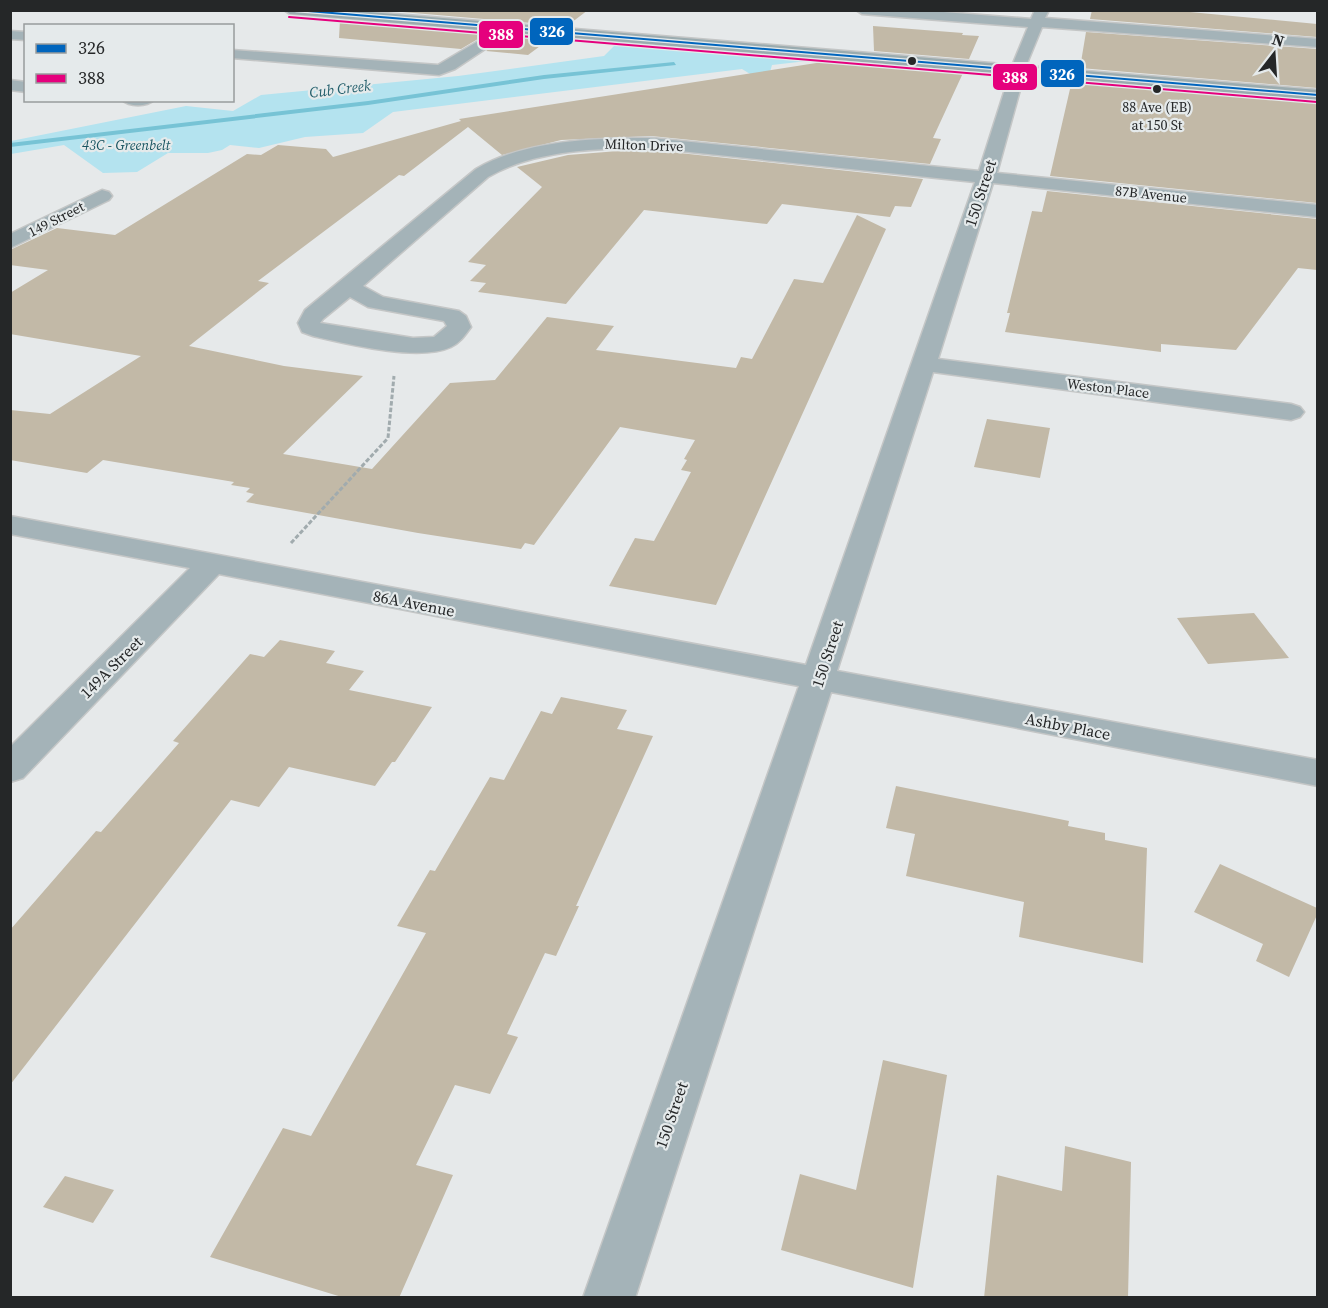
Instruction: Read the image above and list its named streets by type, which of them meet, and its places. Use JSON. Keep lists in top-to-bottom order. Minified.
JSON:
{"streets":{"street":["Milton Drive","150 Street","87B Avenue","149 Street","Weston Place","86A Avenue","149A Street","Ashby Place"]},"crossings":[["Milton Drive","150 Street"],["Milton Drive","87B Avenue"],["150 Street","87B Avenue"],["150 Street","Weston Place"],["150 Street","86A Avenue"],["150 Street","Ashby Place"],["86A Avenue","149A Street"],["86A Avenue","Ashby Place"]],"water":["Cub Creek"],"parks":["43C - Greenbelt"],"places":["88 Ave (EB) at 150 St"],"lines":["transit line 326","transit line 388"],"legend":["326","388"],"north":"top"}
